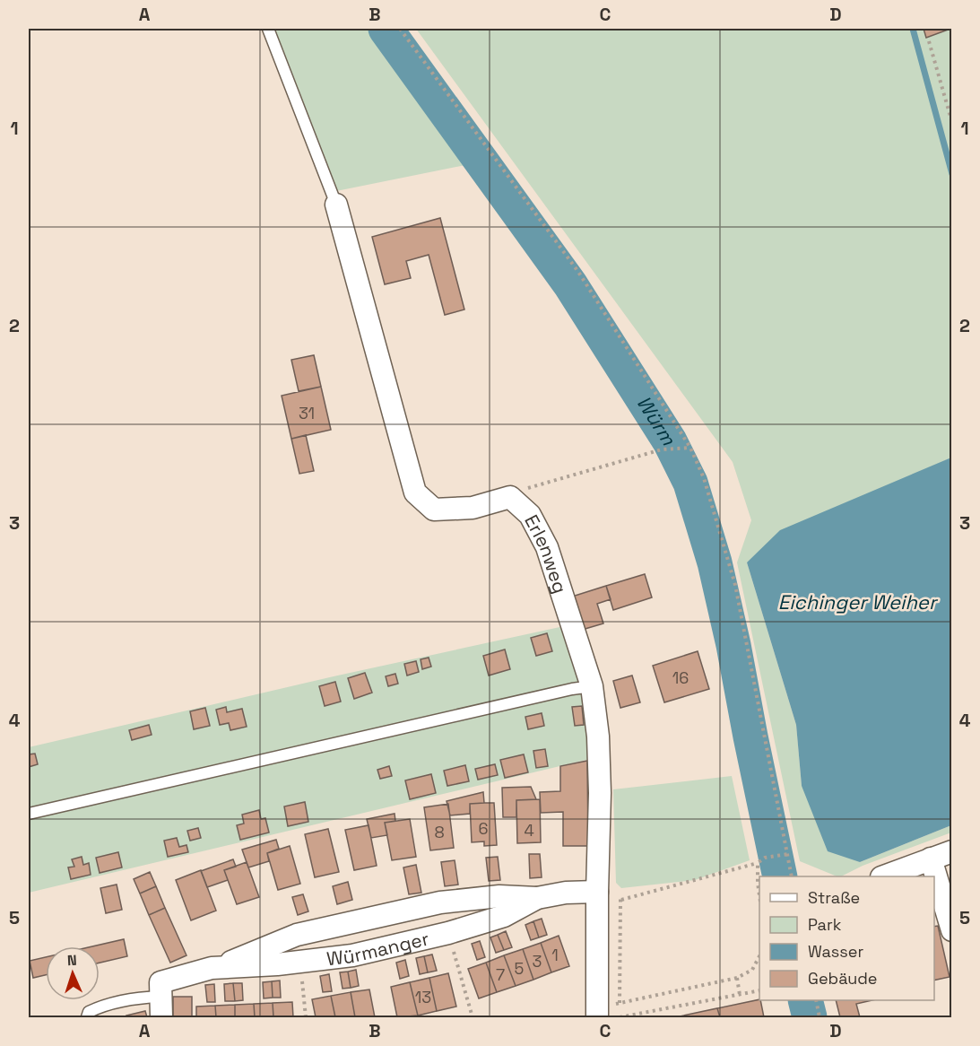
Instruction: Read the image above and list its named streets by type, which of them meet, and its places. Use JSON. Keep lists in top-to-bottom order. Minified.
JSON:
{"streets":{"street":["Erlenweg","Würmanger"]},"crossings":[["Erlenweg","Würmanger"]],"water":["Würm","Eichinger Weiher"],"house_numbers":["31","16","6","4","8","1","3","5","7","13"],"legend":["Straße","Park","Wasser","Gebäude"],"north":"top","grid":{"columns":["A","B","C","D"],"rows":["1","2","3","4","5"]}}
